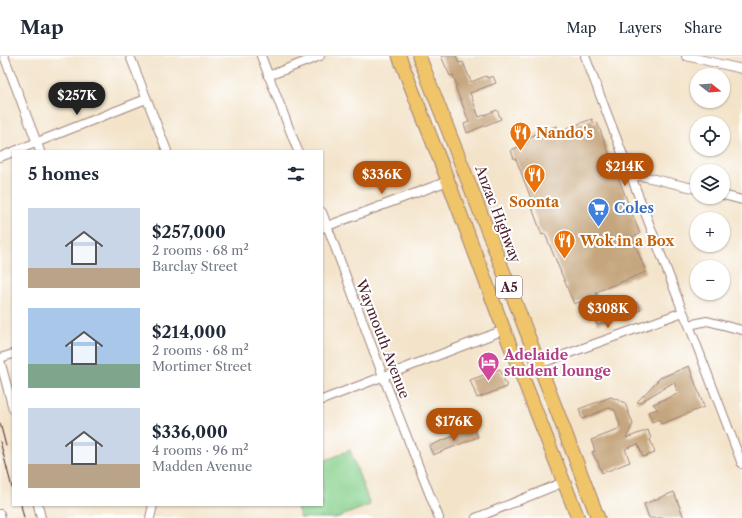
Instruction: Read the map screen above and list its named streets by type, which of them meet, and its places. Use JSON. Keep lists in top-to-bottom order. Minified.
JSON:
{"streets":{"highway":["Anzac Highway","A5"],"street":["Waymouth Avenue"]},"places":{"restaurant":["Nando's","Soonta","Wok in a Box"],"supermarket":["Coles"],"hotel":["Adelaide student lounge"]},"north":"right","page":{"header":"Map","nav":["Map","Layers","Share"],"map_buttons":["+","−"],"price":["$257K","$214K","$336K","$308K","$176K"],"heading":"5 homes","list":[{"name":"$257,000","note":"2 rooms · 68 m² · Barclay Street"},{"name":"$214,000","note":"2 rooms · 68 m² · Mortimer Street"},{"name":"$336,000","note":"4 rooms · 96 m² · Madden Avenue"}]}}
